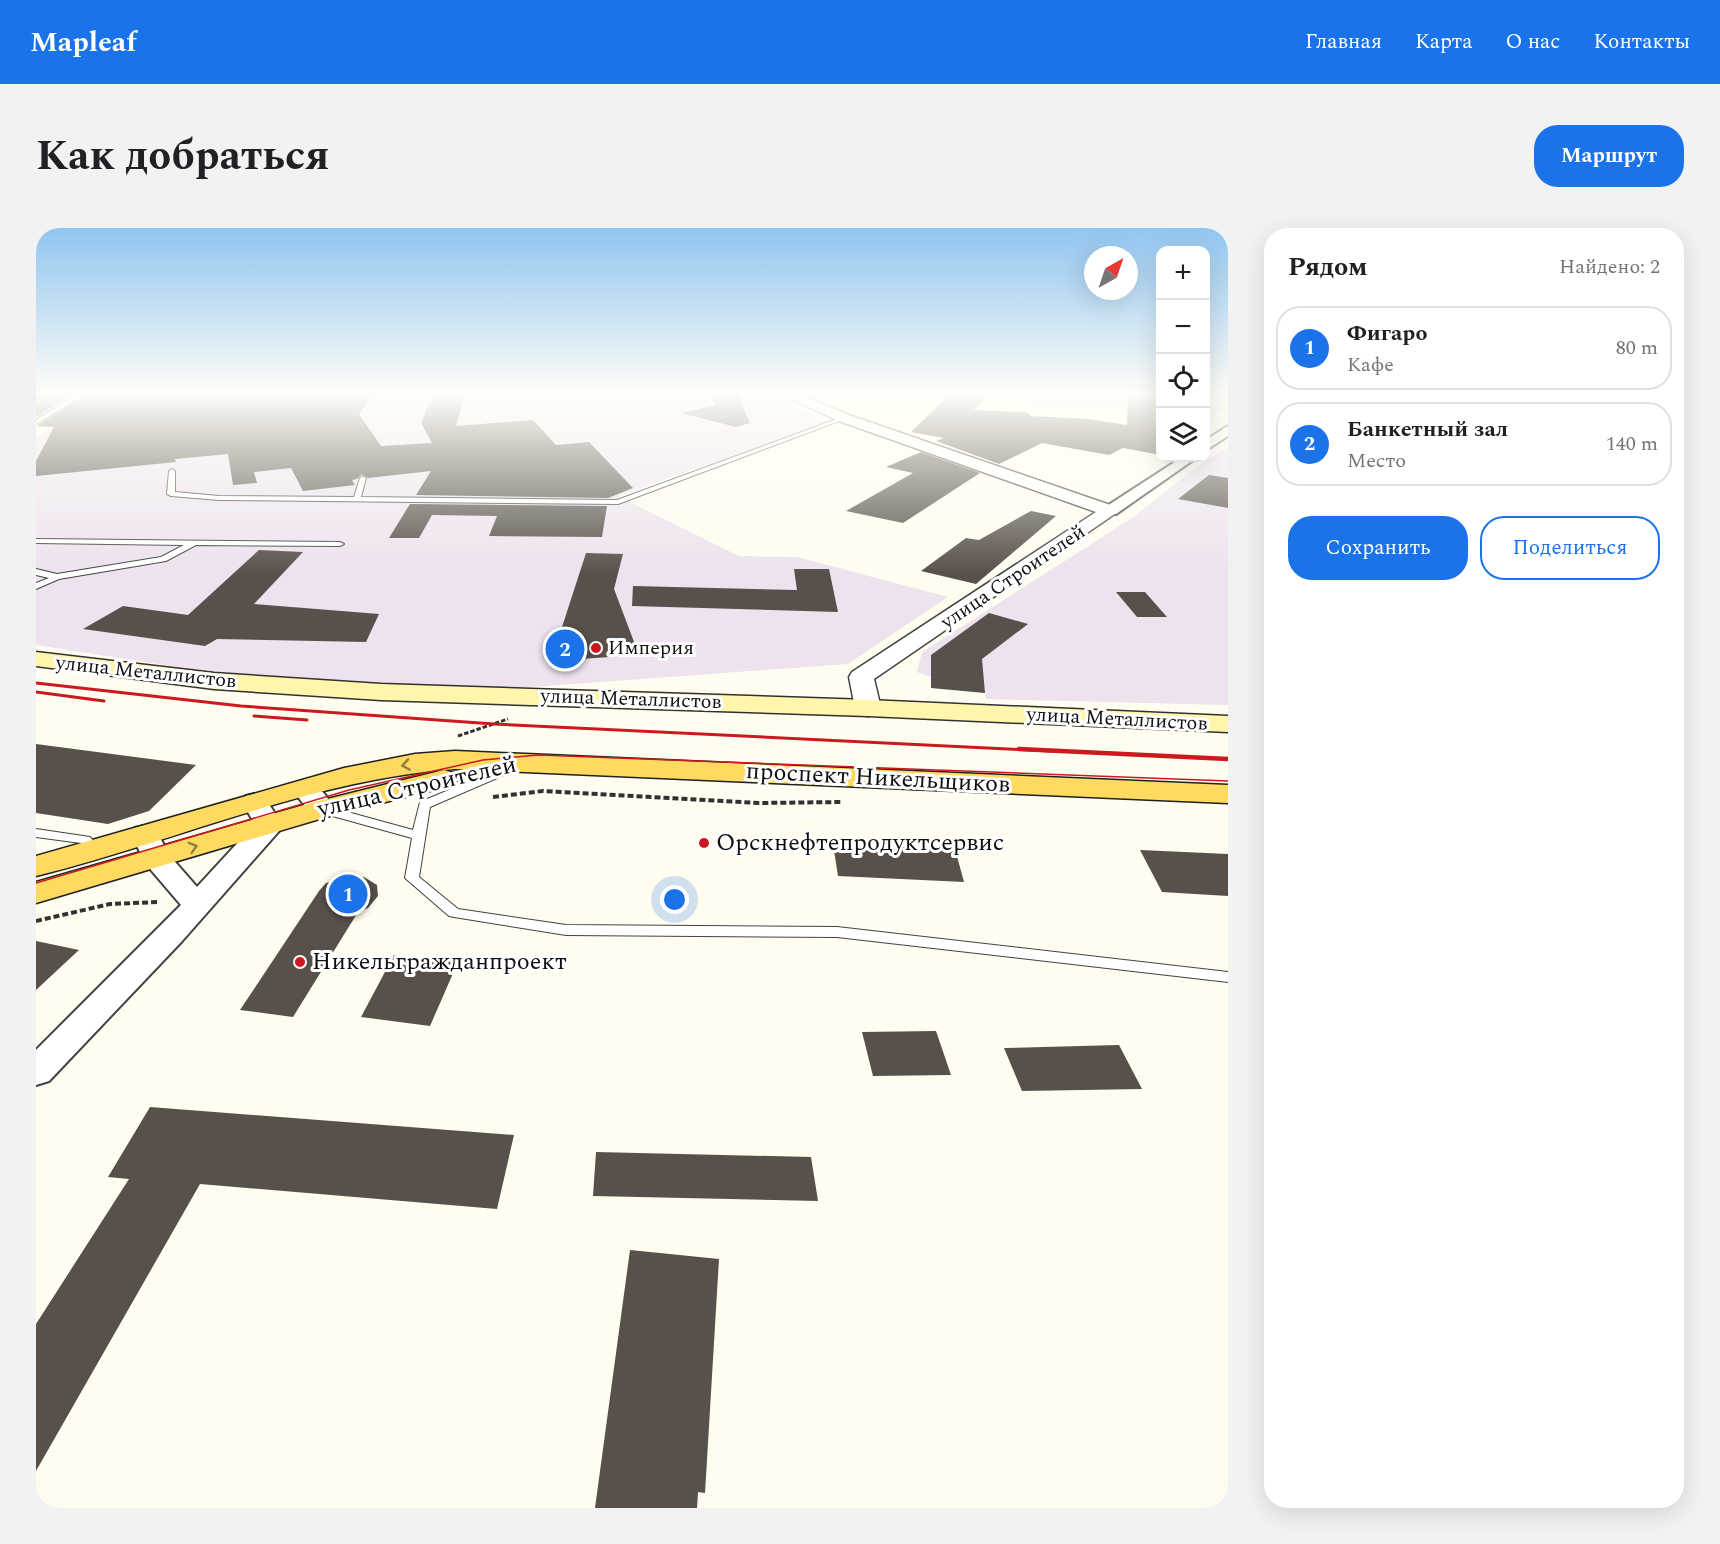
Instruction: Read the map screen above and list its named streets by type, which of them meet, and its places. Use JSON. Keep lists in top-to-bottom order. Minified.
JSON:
{"streets":{"main road":["улица Строителей","улица Металлистов","проспект Никельщиков"]},"crossings":[["улица Строителей","улица Металлистов"],["улица Строителей","проспект Никельщиков"]],"places":["Империя","Орскнефтепродуктсервис","Никельгражданпроект"],"north":"top right","page":{"header":"Mapleaf","nav":["Главная","Карта","О нас","Контакты"],"title":"Как добраться","buttons":["Маршрут",["Сохранить","Поделиться"]],"heading":["Рядом","Найдено: 2"],"map_buttons":["+","−"],"list":[{"mark":"1","name":"Фигаро","note":"Кафе","value":"80 m"},{"mark":"2","name":"Банкетный зал","note":"Место","value":"140 m"}],"pins":["2","1"]}}
